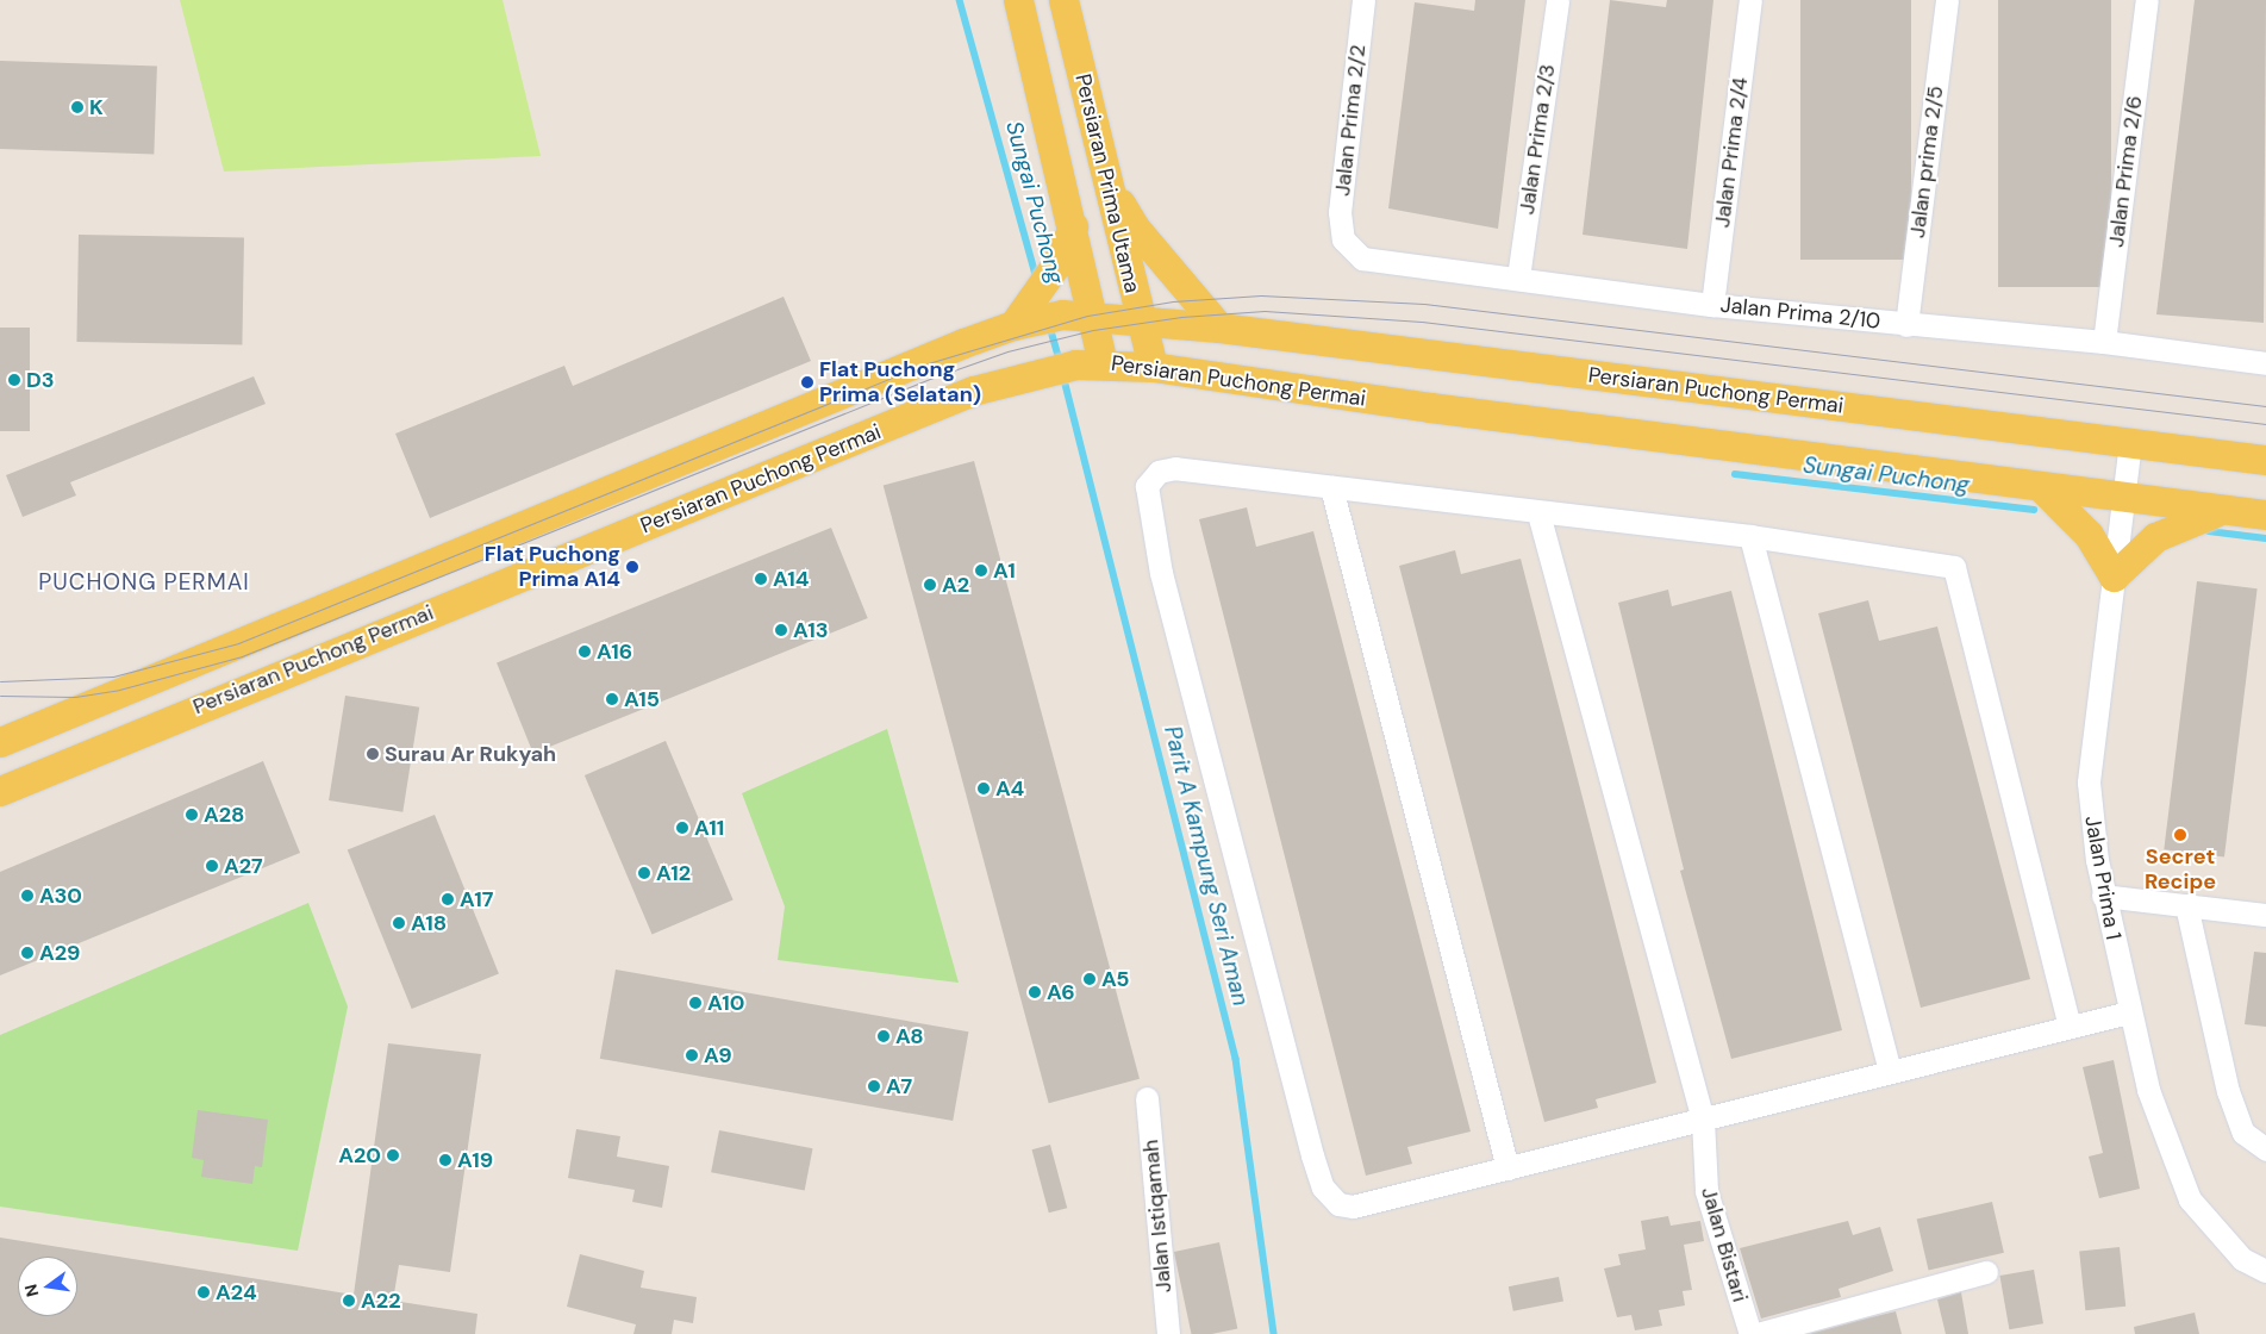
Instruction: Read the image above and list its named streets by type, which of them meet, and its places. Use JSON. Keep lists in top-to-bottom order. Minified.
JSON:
{"streets":{"main road":["Persiaran Prima Utama","Persiaran Puchong Permai"],"street":["Jalan Prima 2/2","Jalan Prima 2/3","Jalan Prima 2/4","Jalan prima 2/5","Jalan Prima 2/6","Jalan Prima 2/10","Jalan Prima 1","Jalan Istiqamah","Jalan Bistari"]},"crossings":[["Jalan Prima 2/2","Jalan Prima 2/10"],["Jalan Prima 2/3","Jalan Prima 2/10"],["Jalan Prima 2/4","Jalan Prima 2/10"],["Jalan prima 2/5","Jalan Prima 2/10"],["Jalan Prima 2/6","Jalan Prima 2/10"],["Persiaran Prima Utama","Persiaran Puchong Permai"],["Persiaran Puchong Permai","Jalan Prima 1"]],"districts":["PUCHONG PERMAI"],"water":["Sungai Puchong","Parit A Kampung Seri Aman"],"places":["K","D3","Flat Puchong Prima (Selatan)","Flat Puchong Prima A14","A1","A14","A2","A13","A16","A15","Surau Ar Rukyah","A4","A28","A11","Secret Recipe","A27","A12","A30","A17","A18","A29","A5","A6","A10","A8","A9","A7","A20","A19","A24","A22"],"north":"left"}
